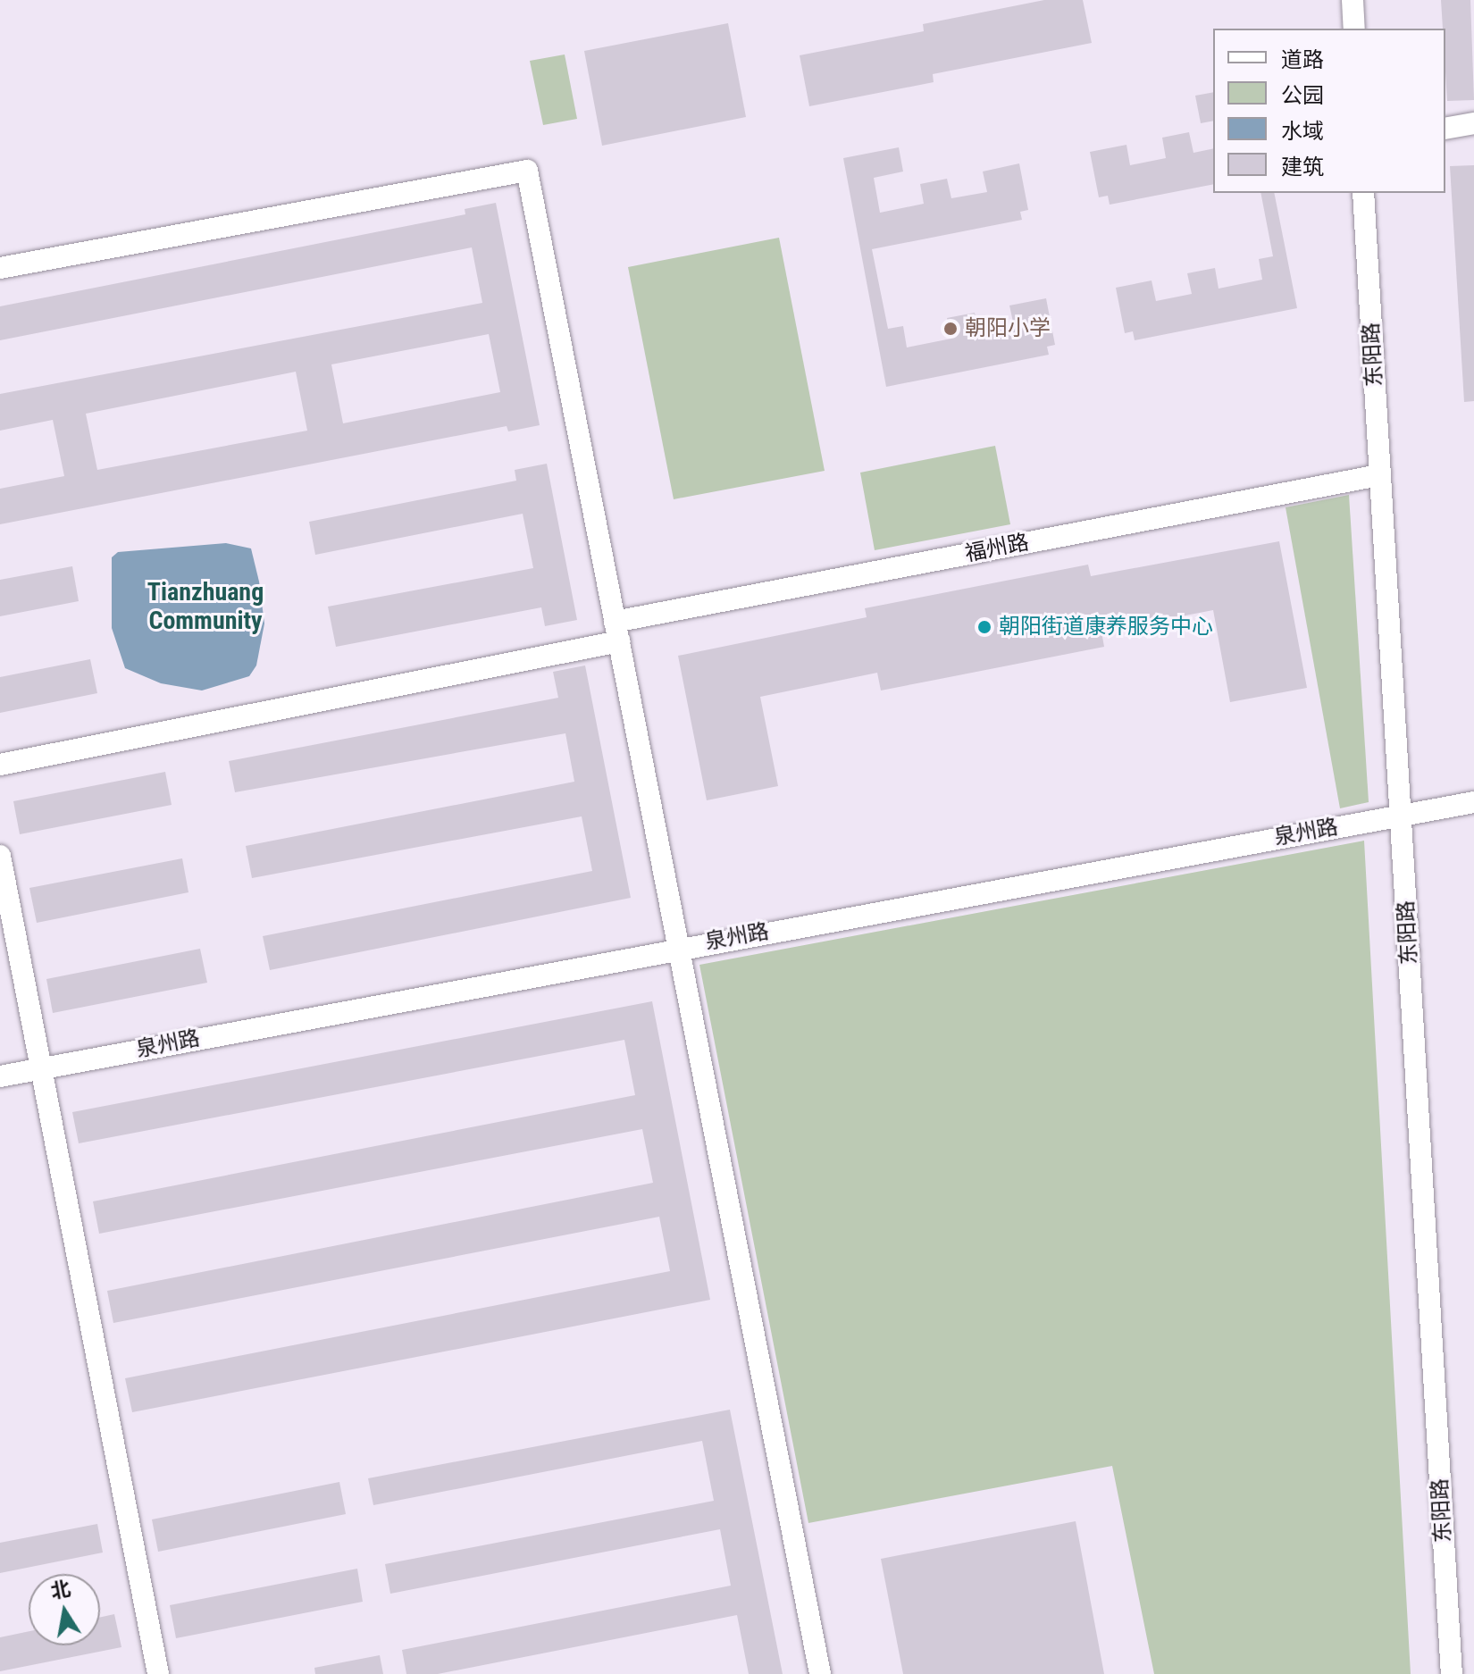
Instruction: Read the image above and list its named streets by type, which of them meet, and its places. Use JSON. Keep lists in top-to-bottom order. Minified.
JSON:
{"streets":{"street":["东阳路","福州路","泉州路"]},"crossings":[["东阳路","福州路"],["东阳路","泉州路"]],"districts":["Tianzhuang Community"],"places":["朝阳小学","朝阳街道康养服务中心"],"legend":["道路","公园","水域","建筑"],"north":"top"}
